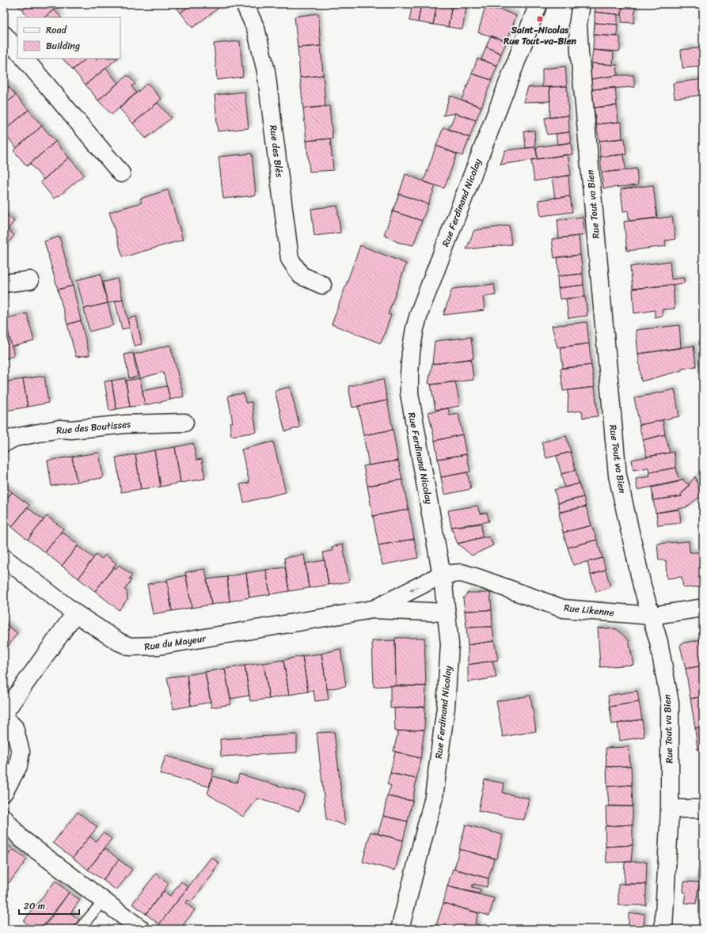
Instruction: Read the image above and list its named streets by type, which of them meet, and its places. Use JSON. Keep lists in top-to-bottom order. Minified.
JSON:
{"streets":{"street":["Rue des Blés","Rue Ferdinand Nicolay","Rue Tout va Bien","Rue des Boutisses","Rue Likenne","Rue du Mayeur"]},"crossings":[["Rue Ferdinand Nicolay","Rue Likenne"],["Rue Ferdinand Nicolay","Rue du Mayeur"],["Rue Tout va Bien","Rue Likenne"],["Rue Likenne","Rue du Mayeur"]],"places":{"transit":["Saint-Nicolas Rue Tout-va-Bien"]},"legend":["Road","Building"],"scale_bar":"20 m"}
